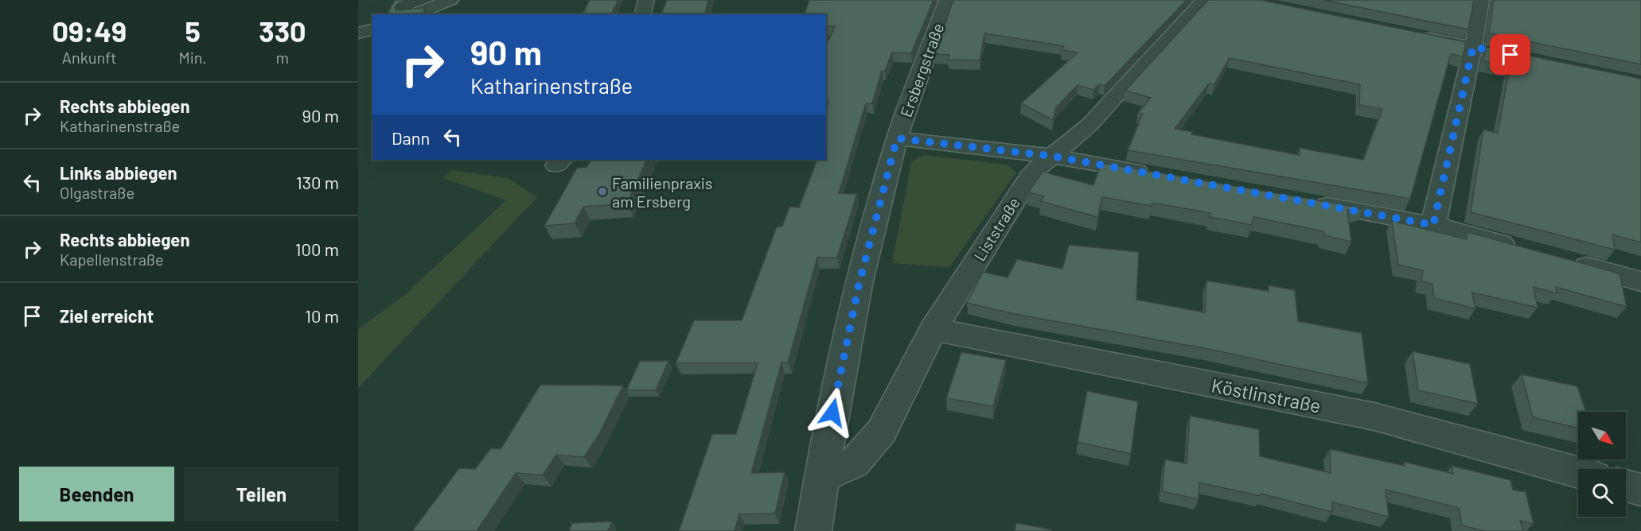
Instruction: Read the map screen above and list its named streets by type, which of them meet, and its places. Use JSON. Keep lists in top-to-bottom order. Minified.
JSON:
{"streets":{"street":["Ersbergstraße","Liststraße","Köstlinstraße"]},"crossings":[["Ersbergstraße","Liststraße"],["Liststraße","Köstlinstraße"]],"places":["Familienpraxis am Ersberg"],"north":"bottom right","page":{"eta":["09:49","Ankunft","5","Min.","330","m"],"turn":["90 m","Katharinenstraße"],"list":[{"name":"Rechts abbiegen","note":"Katharinenstraße","value":"90 m"},{"name":"Links abbiegen","note":"Olgastraße","value":"130 m"},{"name":"Rechts abbiegen","note":"Kapellenstraße","value":"100 m"},{"name":"Ziel erreicht","value":"10 m"}],"then":"Dann","buttons":["Beenden","Teilen"]}}
